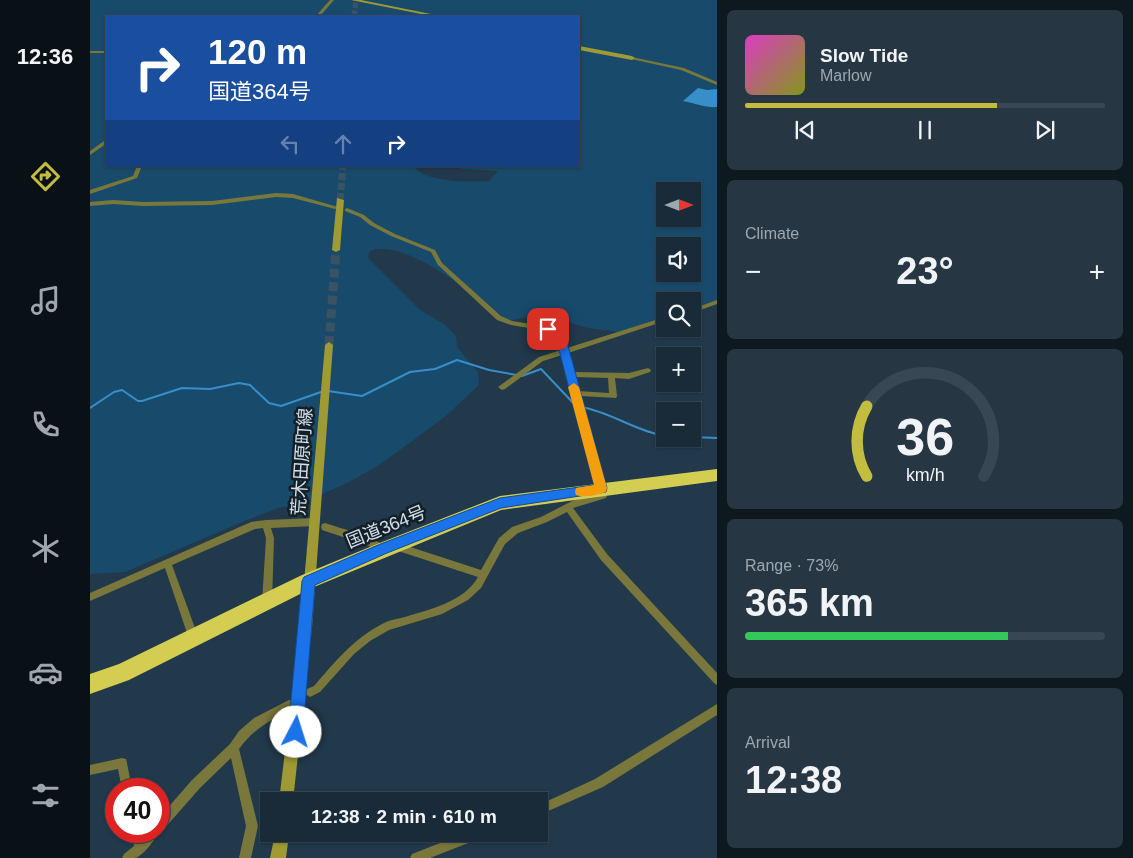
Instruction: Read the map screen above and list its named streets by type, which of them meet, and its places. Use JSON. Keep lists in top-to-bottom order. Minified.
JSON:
{"streets":{"highway":["国道364号"],"street":["荒木田原町線"]},"crossings":[["荒木田原町線","国道364号"]],"north":"right","page":{"tabs":"12:36","turn":["120 m","国道364号"],"song":["Slow Tide","Marlow"],"tile":["Climate",["Range · 73%","365 km"],["Arrival","12:38"]],"map_buttons":["+","−"],"heat":["−","23°","+"],"limit":"40","trip":"12:38 · 2 min · 610 m","gauge":["36","km/h"]}}
